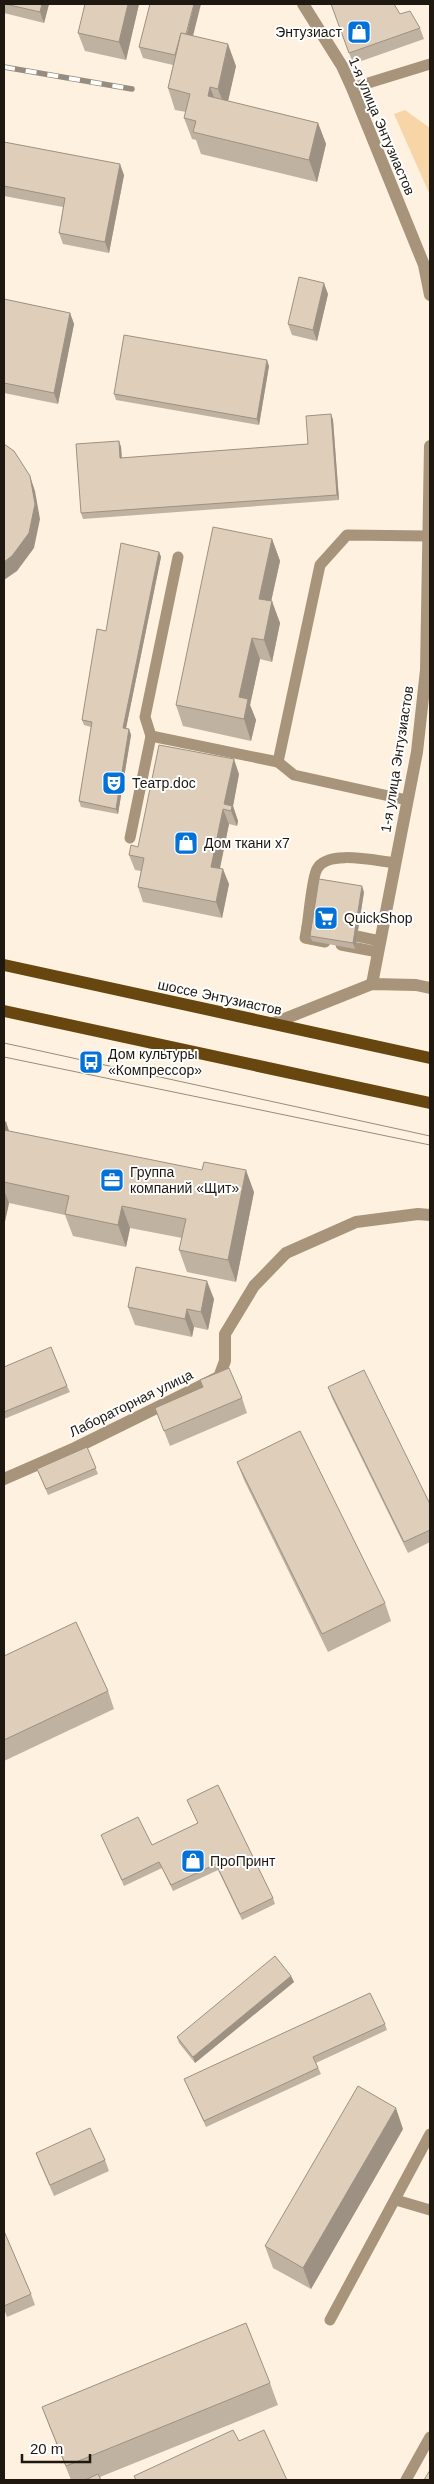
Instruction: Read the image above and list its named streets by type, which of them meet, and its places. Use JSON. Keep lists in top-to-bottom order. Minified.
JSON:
{"streets":{"main road":["шоссе Энтузиастов"],"street":["1-я улица Энтузиастов","Лабораторная улица"]},"places":{"shop":["Энтузиаст","Дом ткани x7","ПроПринт"],"theatre":["Театр.doc"],"supermarket":["QuickShop"],"bus stop":["Дом культуры «Компрессор»"],"office":["Группа компаний «Щит»"]},"scale_bar":"20 m"}
